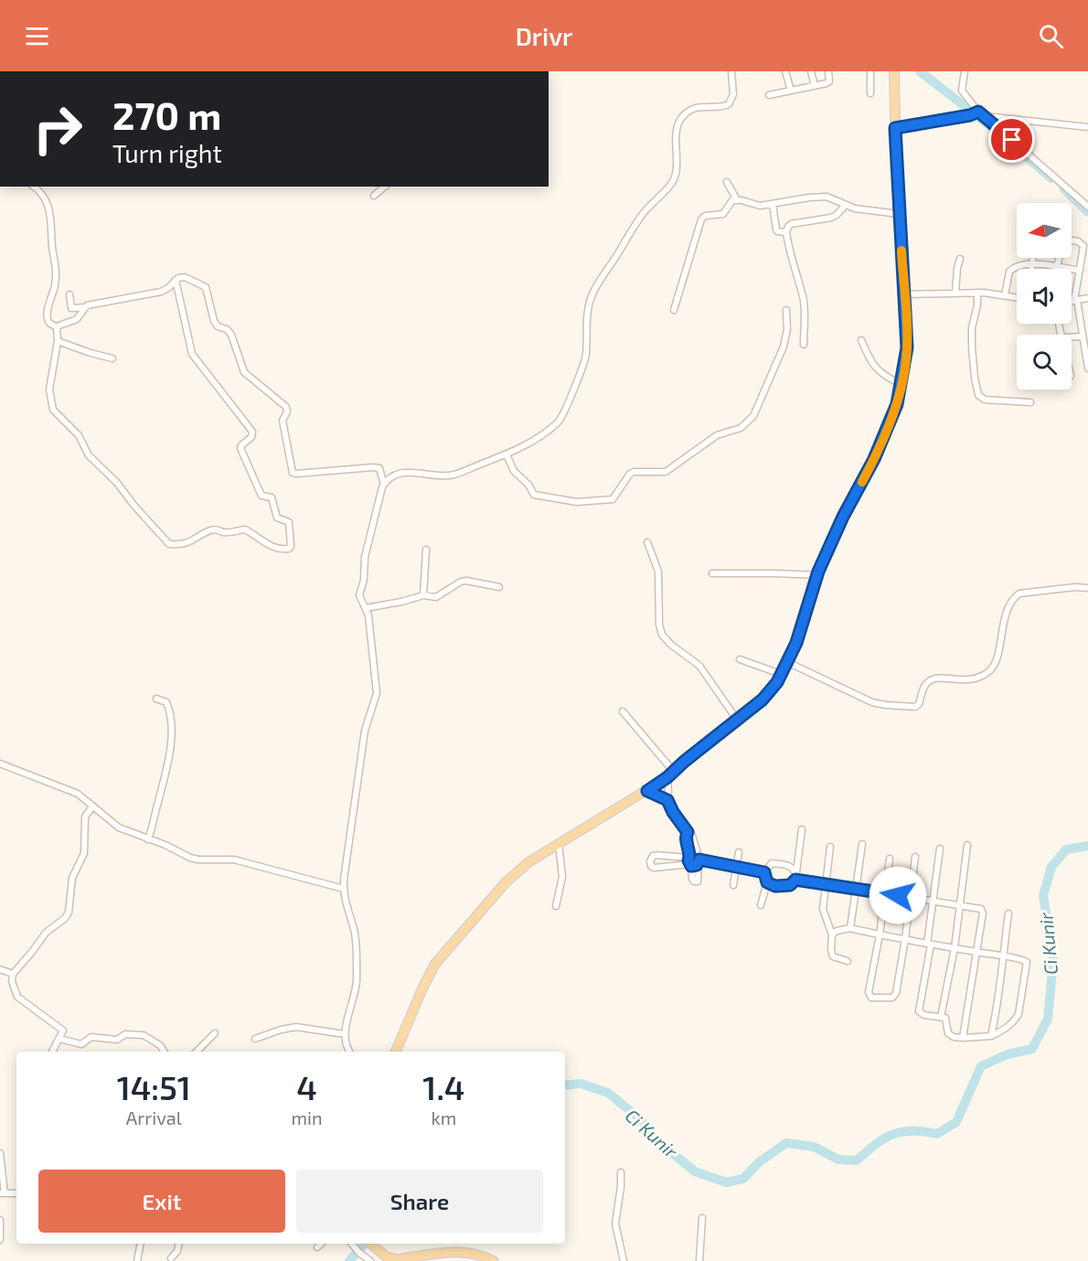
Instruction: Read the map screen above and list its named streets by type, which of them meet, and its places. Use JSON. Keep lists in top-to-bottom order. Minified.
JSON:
{"water":["Ci Kunir"],"north":"left","page":{"header":"Drivr","turn":["270 m","Turn right"],"eta":["14:51","Arrival","4","min","1.4","km"],"buttons":["Exit","Share"]}}
